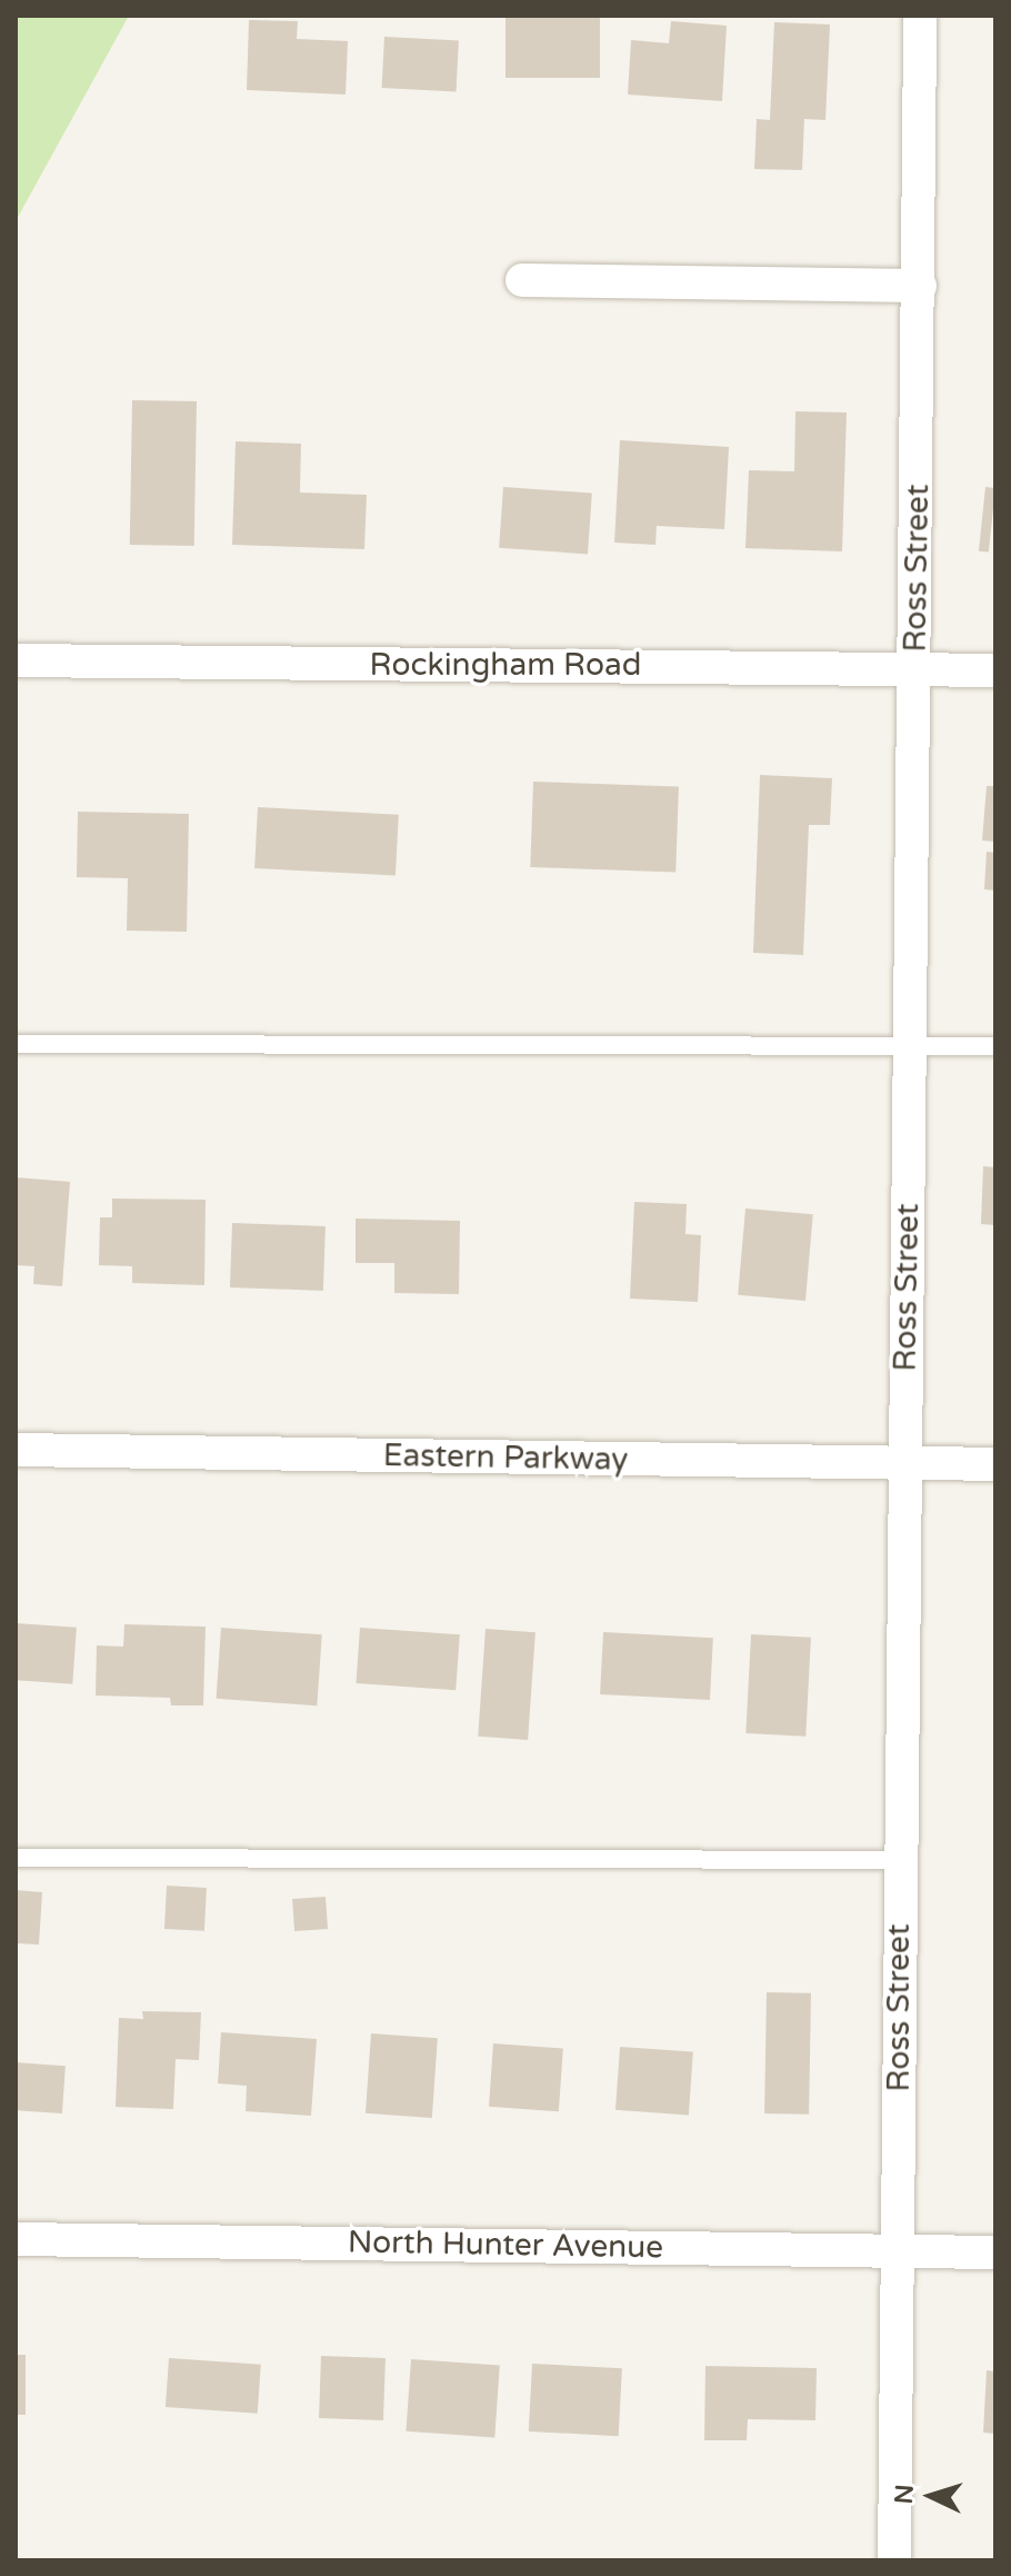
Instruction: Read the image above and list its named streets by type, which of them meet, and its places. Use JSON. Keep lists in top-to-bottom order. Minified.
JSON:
{"streets":{"street":["Ross Street","Rockingham Road","Eastern Parkway","North Hunter Avenue"]},"crossings":[["Ross Street","Rockingham Road"],["Ross Street","Eastern Parkway"],["Ross Street","North Hunter Avenue"]],"north":"left"}
